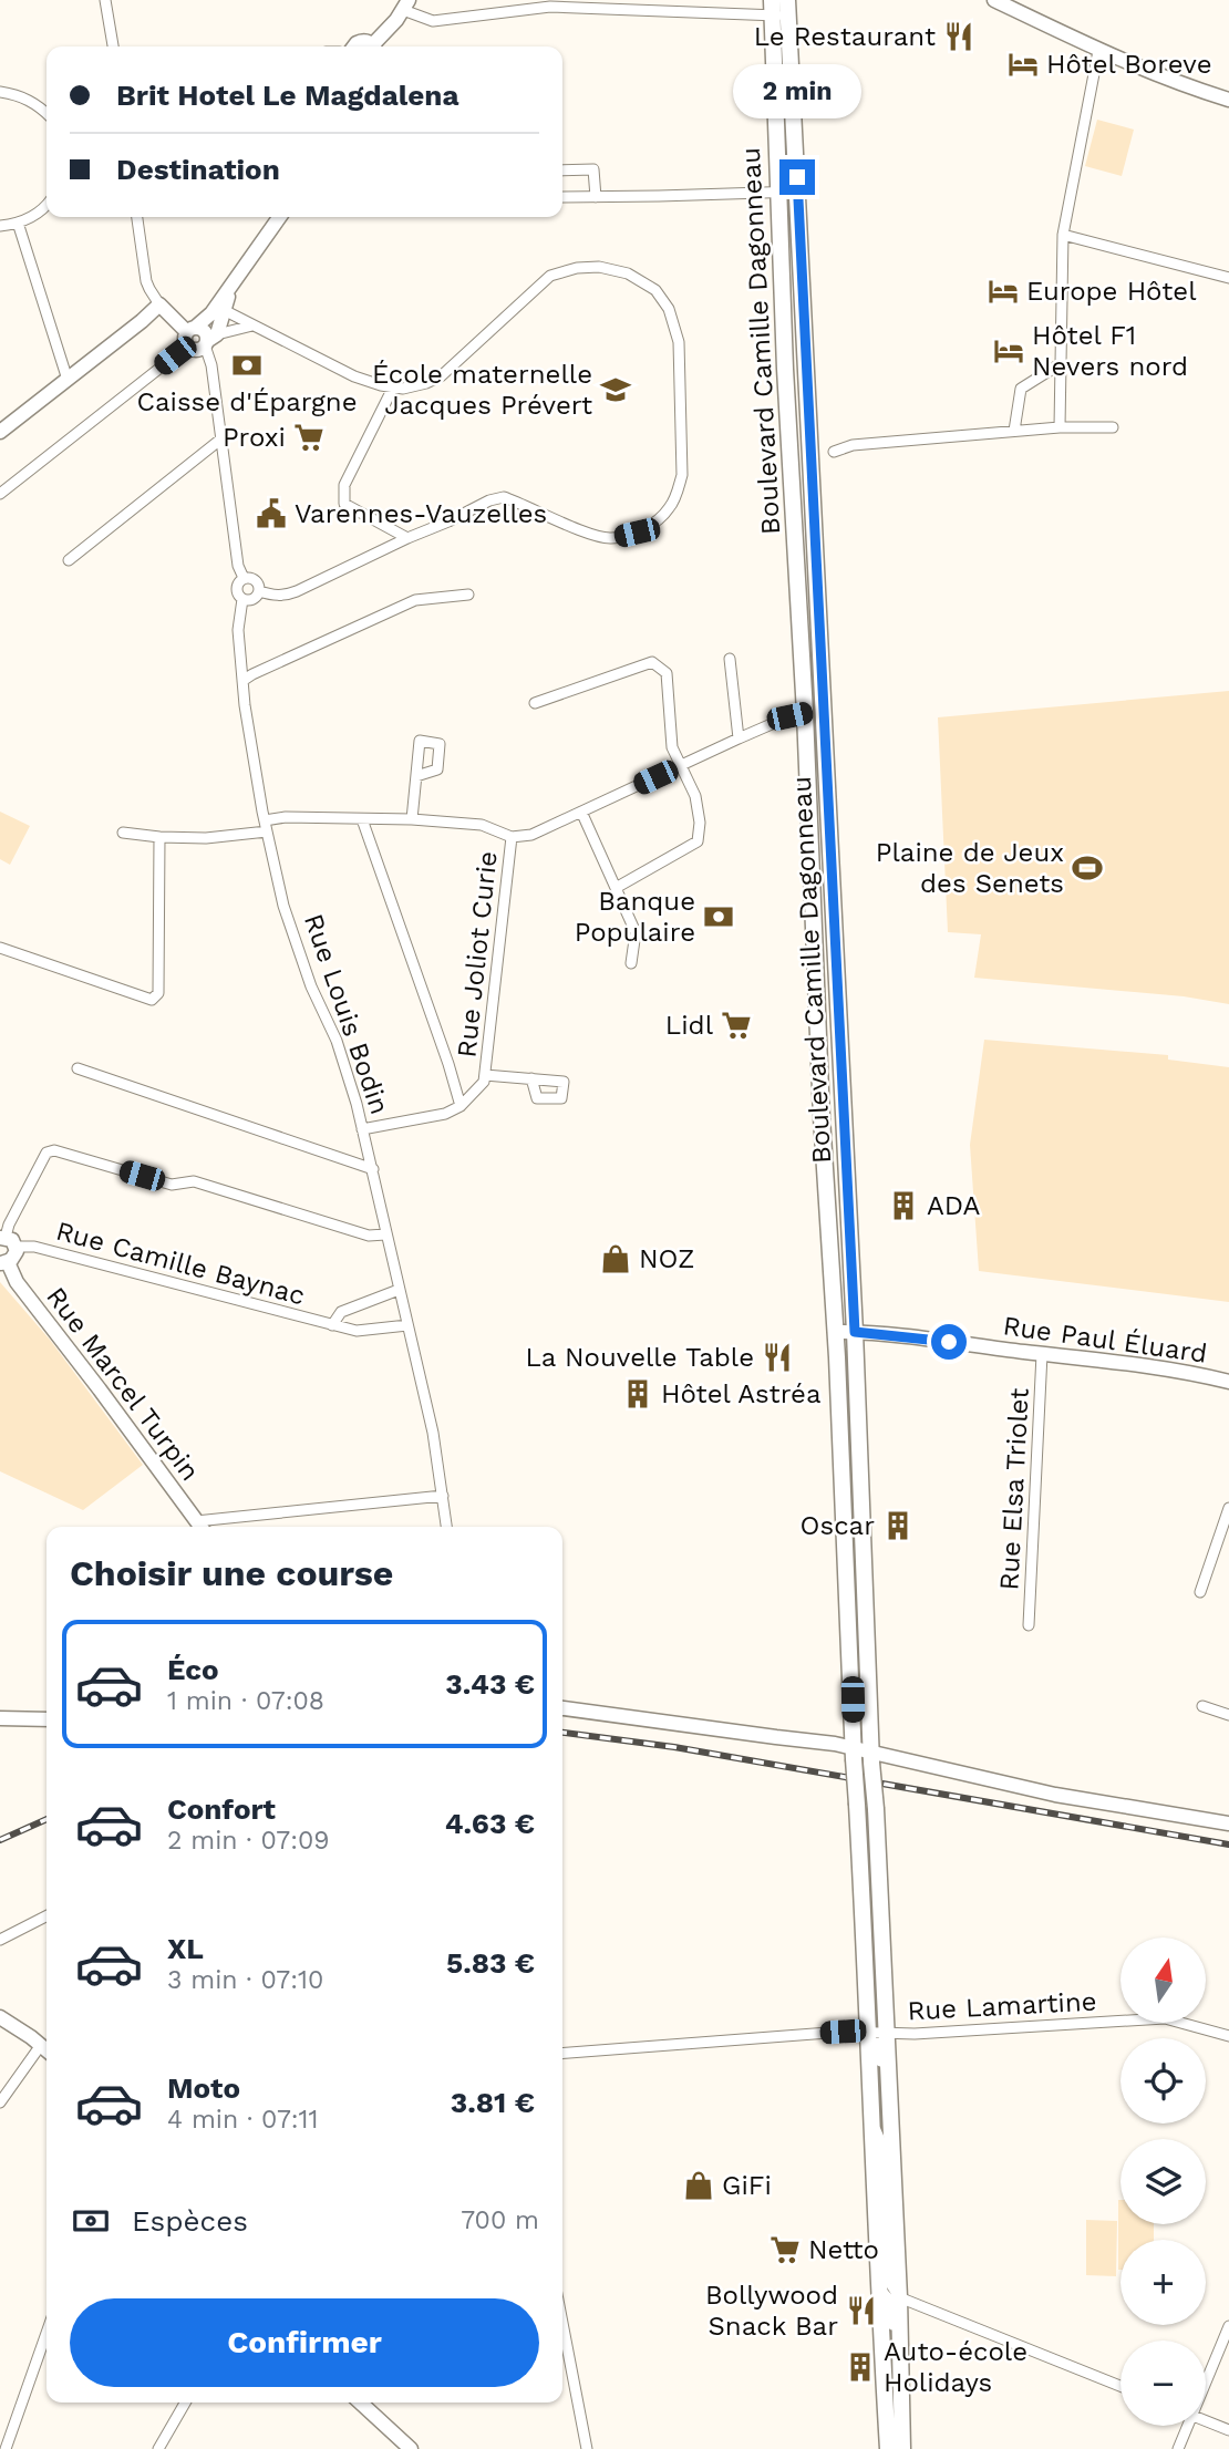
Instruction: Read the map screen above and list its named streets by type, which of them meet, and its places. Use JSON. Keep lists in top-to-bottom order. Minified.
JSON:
{"streets":{"main road":["Boulevard Camille Dagonneau"],"street":["Rue Joliot Curie","Rue Louis Bodin","Rue Camille Baynac","Rue Paul Éluard","Rue Marcel Turpin","Rue Elsa Triolet","Rue Lamartine"]},"crossings":[["Boulevard Camille Dagonneau","Rue Paul Éluard"],["Rue Louis Bodin","Rue Camille Baynac"],["Rue Paul Éluard","Rue Elsa Triolet"]],"places":{"restaurant":["Le Restaurant","La Nouvelle Table","Bollywood Snack Bar"],"hotel":["Hôtel Boreve","Europe Hôtel","Hôtel F1 Nevers nord"],"bank":["Caisse d'Épargne","Banque Populaire"],"school or university":["École maternelle Jacques Prévert"],"supermarket":["Proxi","Lidl","Netto"],"public building":["Varennes-Vauzelles"],"sports":["Plaine de Jeux des Senets"],"building":["ADA","Hôtel Astréa","Oscar","Auto-école Holidays"],"shop":["NOZ","GiFi"]},"north":"top","page":{"banner":["Brit Hotel Le Magdalena","Destination"],"bubble":"2 min","heading":"Choisir une course","list":[{"name":"Éco","note":"1 min · 07:08","value":"3.43 €"},{"name":"Confort","note":"2 min · 07:09","value":"4.63 €"},{"name":"XL","note":"3 min · 07:10","value":"5.83 €"},{"name":"Moto","note":"4 min · 07:11","value":"3.81 €"}],"map_buttons":["+","−"],"pay":["Espèces","700 m"],"buttons":"Confirmer"}}
